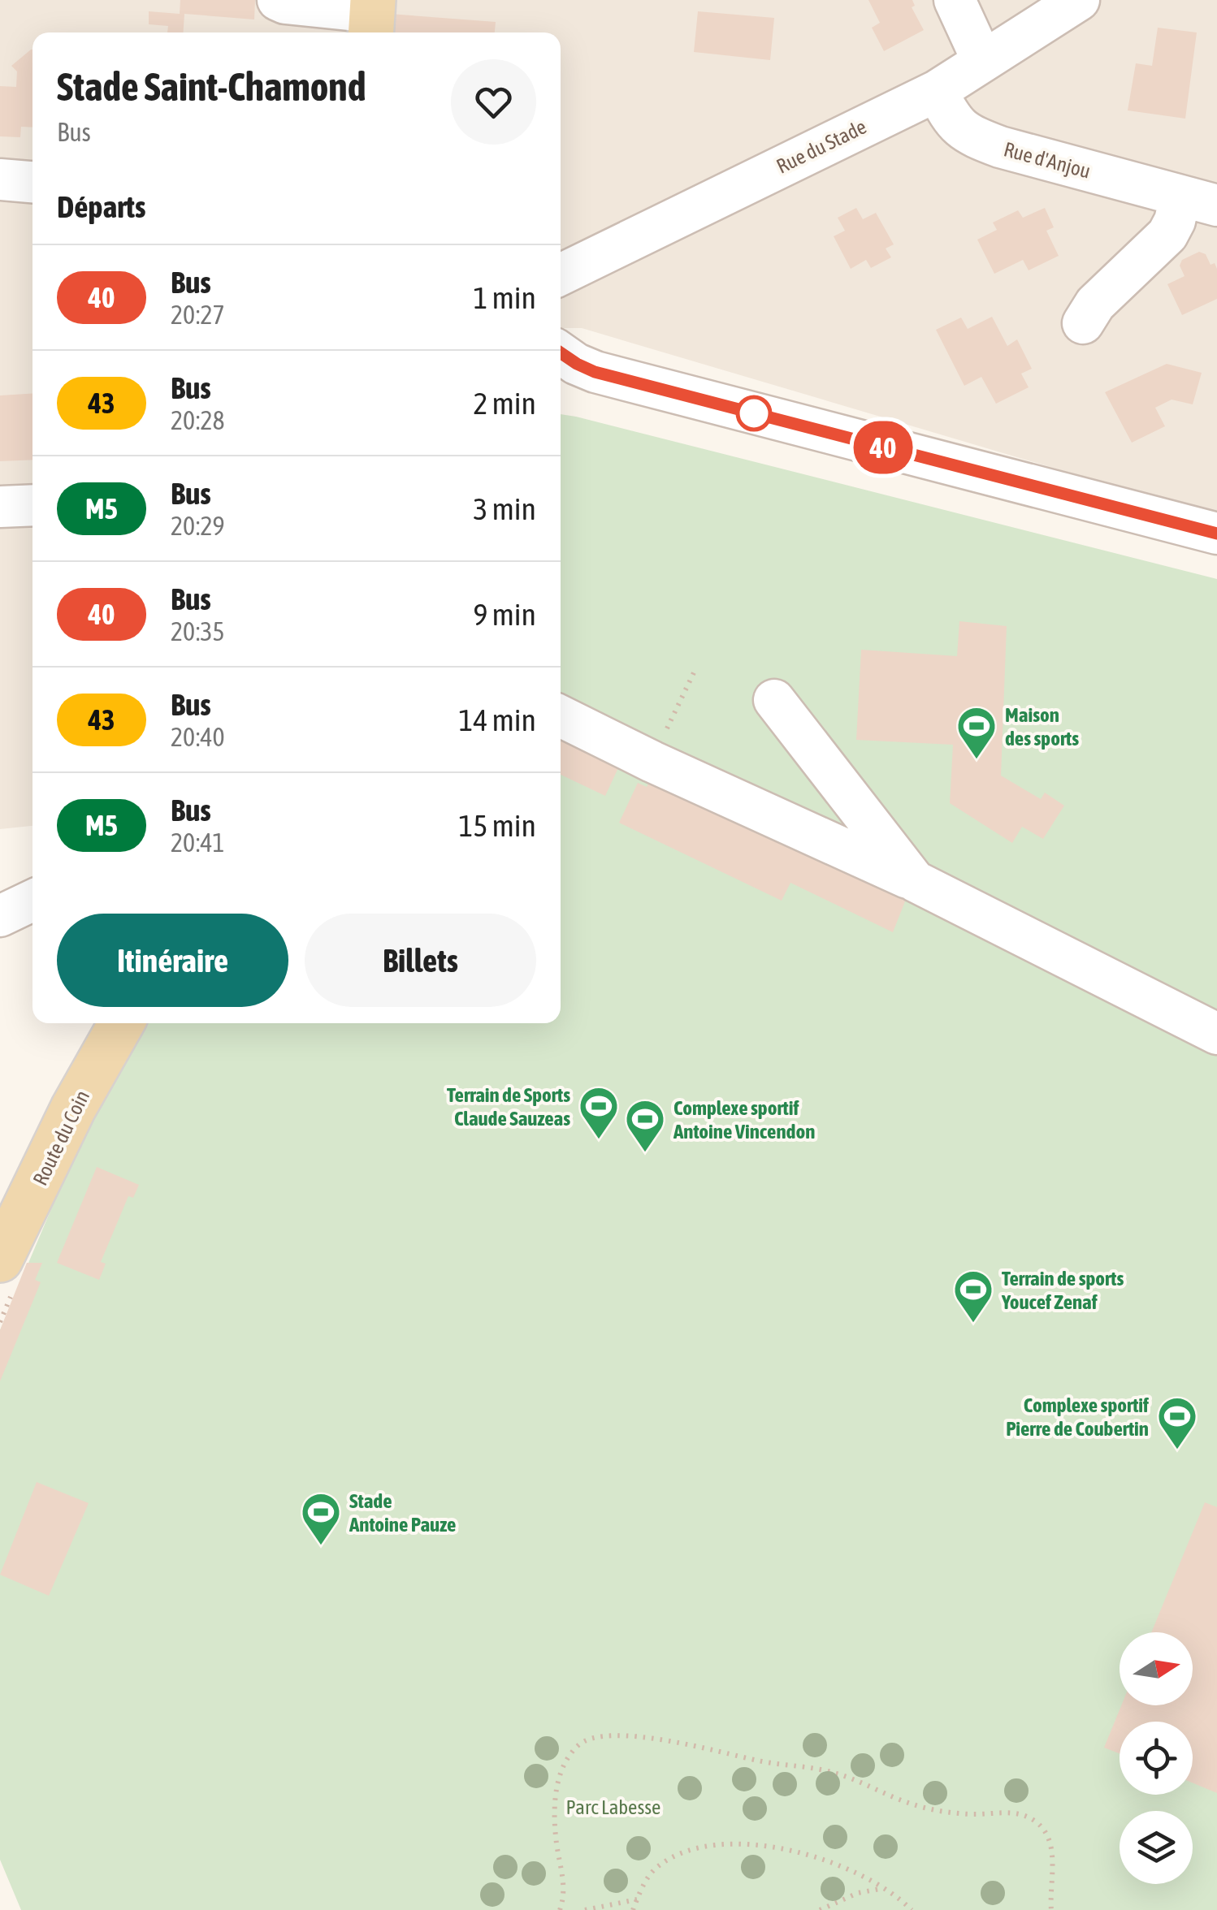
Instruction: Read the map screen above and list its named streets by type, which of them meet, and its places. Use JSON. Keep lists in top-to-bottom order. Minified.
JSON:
{"streets":{"main road":["Route du Coin"],"street":["Rue du Stade","Rue d'Anjou"]},"crossings":[["Rue du Stade","Rue d'Anjou"]],"parks":["Parc Labesse"],"places":{"sports":["Maison des sports","Terrain de Sports Claude Sauzeas","Complexe sportif Antoine Vincendon","Terrain de sports Youcef Zenaf","Complexe sportif Pierre de Coubertin","Stade Antoine Pauze"]},"lines":["bus line 40"],"north":"right","page":{"on_map":"40","heading":[["Stade Saint-Chamond","Bus"],"Départs"],"list":[{"mark":"40","name":"Bus","note":"20:27","value":"1 min"},{"mark":"43","name":"Bus","note":"20:28","value":"2 min"},{"mark":"M5","name":"Bus","note":"20:29","value":"3 min"},{"mark":"40","name":"Bus","note":"20:35","value":"9 min"},{"mark":"43","name":"Bus","note":"20:40","value":"14 min"},{"mark":"M5","name":"Bus","note":"20:41","value":"15 min"}],"buttons":["Itinéraire","Billets"]}}
